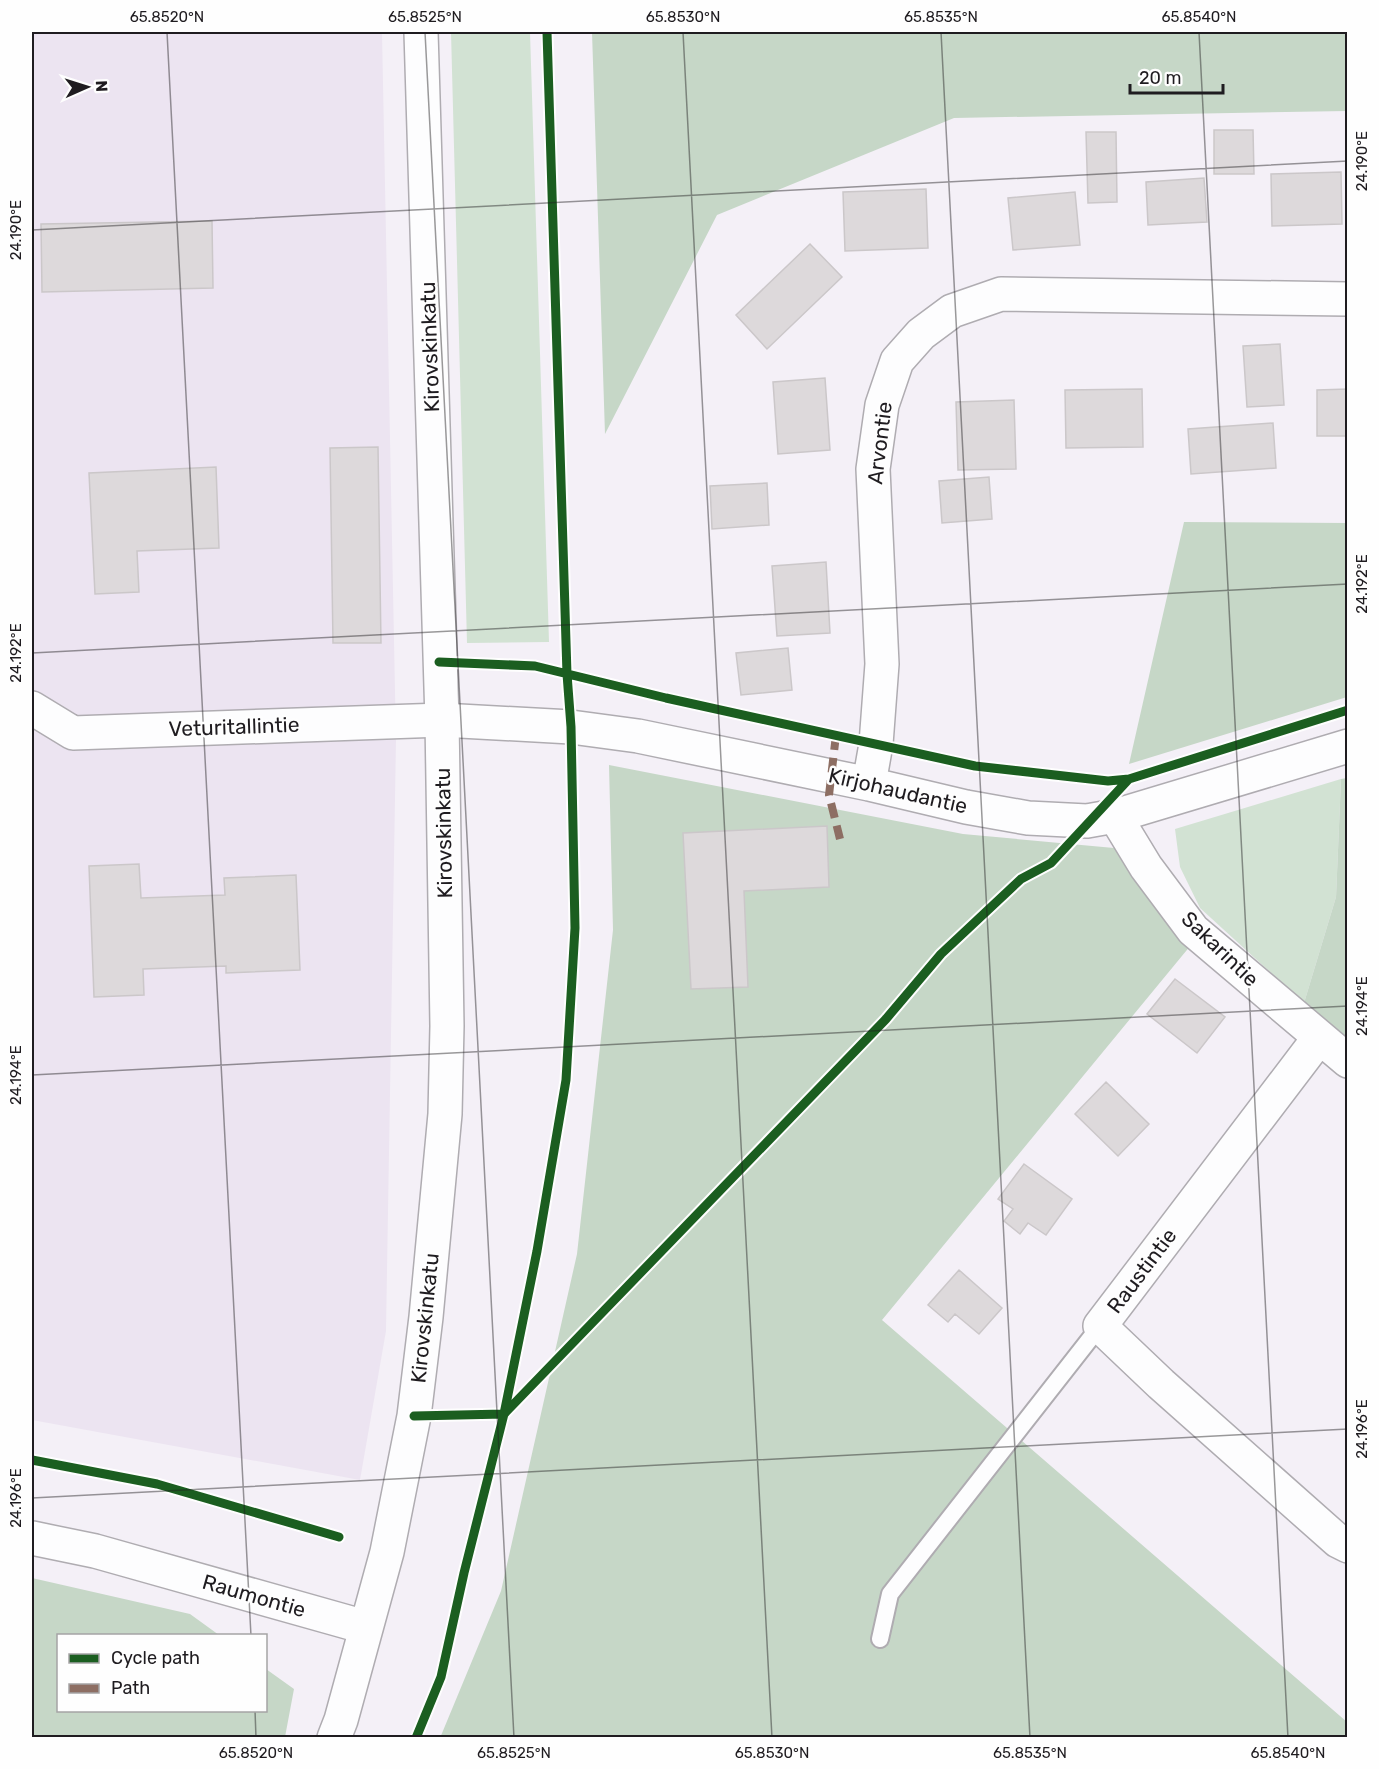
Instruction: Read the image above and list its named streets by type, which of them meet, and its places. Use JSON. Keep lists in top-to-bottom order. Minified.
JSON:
{"streets":{"street":["Kirovskinkatu","Arvontie","Veturitallintie","Kirjohaudantie","Sakarintie","Raustintie","Raumontie"]},"crossings":[["Kirovskinkatu","Veturitallintie"],["Kirovskinkatu","Kirjohaudantie"],["Kirovskinkatu","Raumontie"],["Arvontie","Kirjohaudantie"],["Veturitallintie","Kirjohaudantie"],["Kirjohaudantie","Sakarintie"],["Sakarintie","Raustintie"]],"legend":["Cycle path","Path"],"scale_bar":"20 m","north":"right","coordinates":["65.8520°N","65.8525°N","65.8530°N","65.8535°N","65.8540°N","24.190°E","24.192°E","24.194°E","24.196°E"]}
